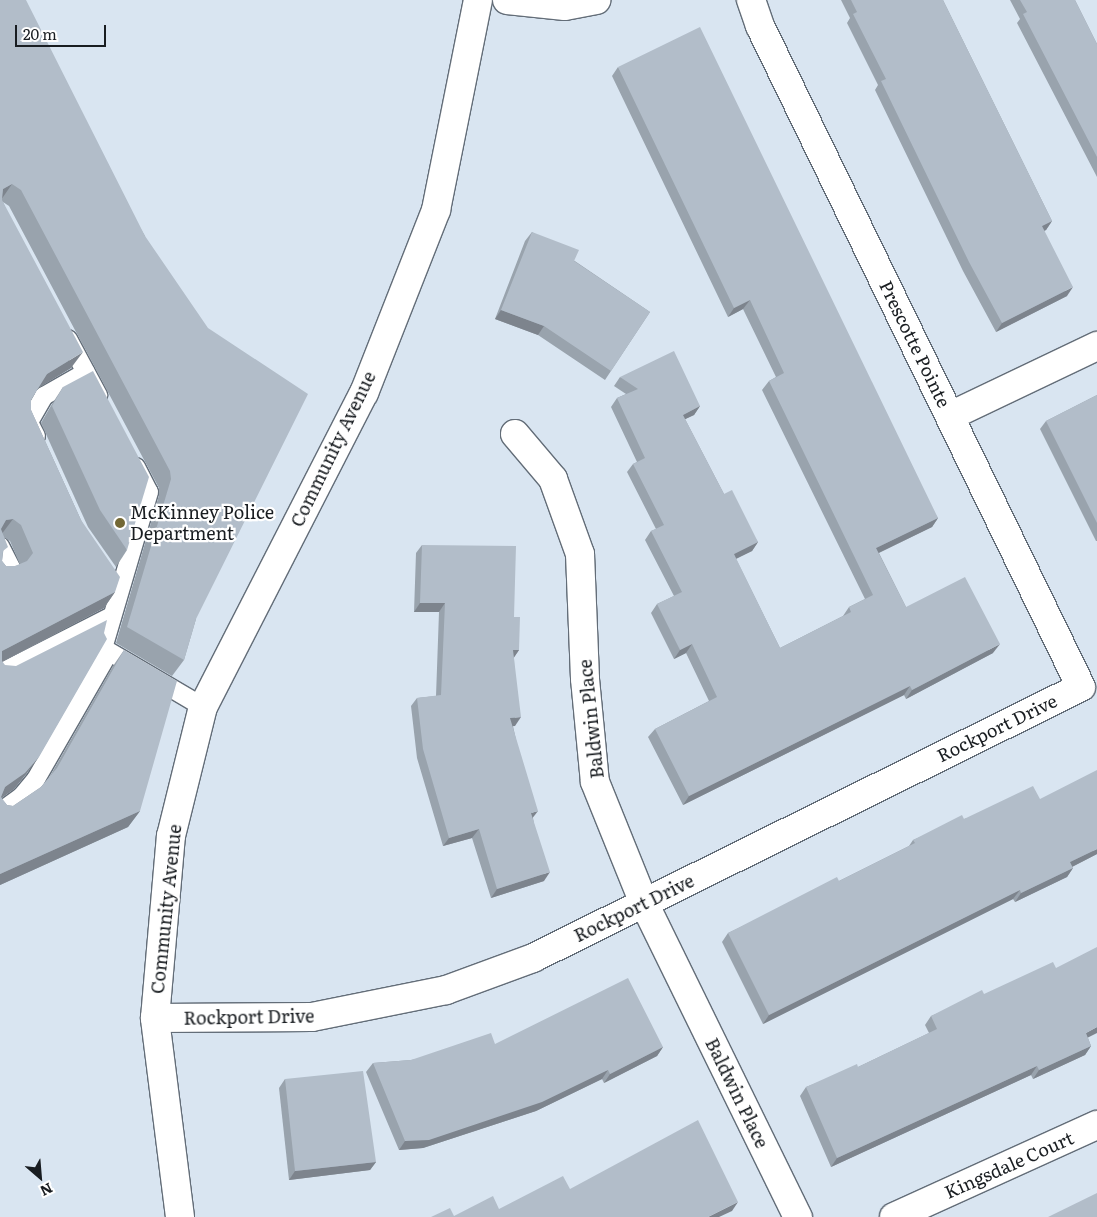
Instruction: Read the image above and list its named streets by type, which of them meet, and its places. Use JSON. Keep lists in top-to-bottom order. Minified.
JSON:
{"streets":{"street":["Prescotte Pointe","Community Avenue","Baldwin Place","Rockport Drive","Kingsdale Court"]},"crossings":[["Prescotte Pointe","Rockport Drive"],["Community Avenue","Rockport Drive"],["Baldwin Place","Rockport Drive"]],"places":["McKinney Police Department"],"scale_bar":"20 m","north":"bottom right"}
